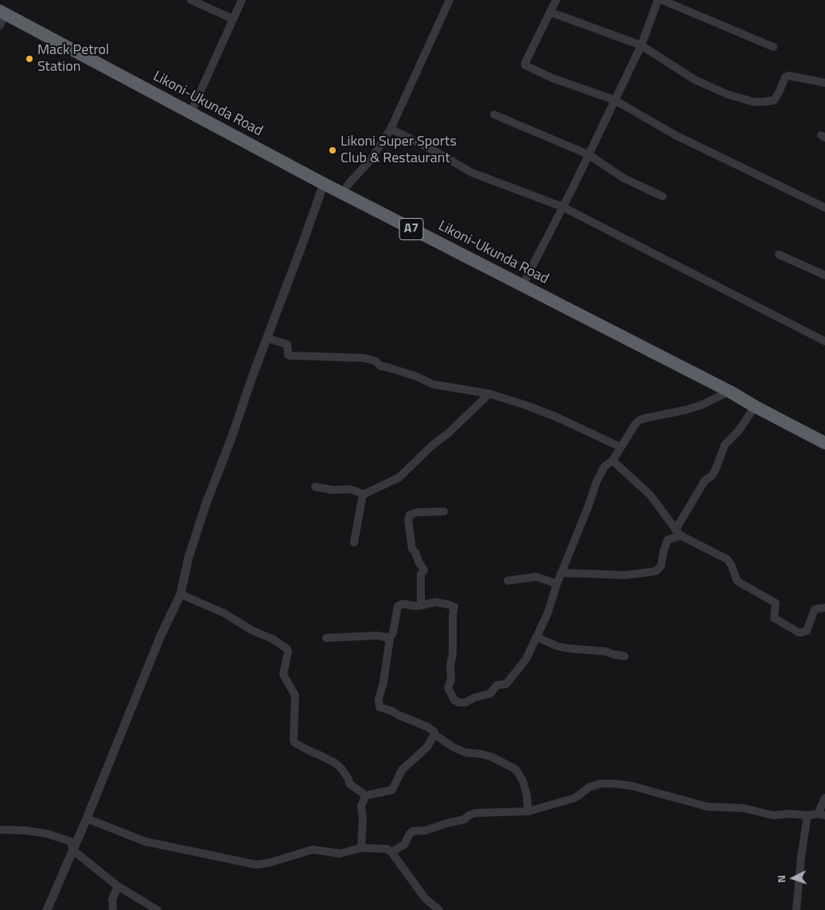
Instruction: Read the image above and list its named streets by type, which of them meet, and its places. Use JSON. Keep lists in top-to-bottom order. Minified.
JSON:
{"streets":{"highway":["Likoni-Ukunda Road","A7"]},"places":["Mack Petrol Station","Likoni Super Sports Club & Restaurant"],"north":"left"}
